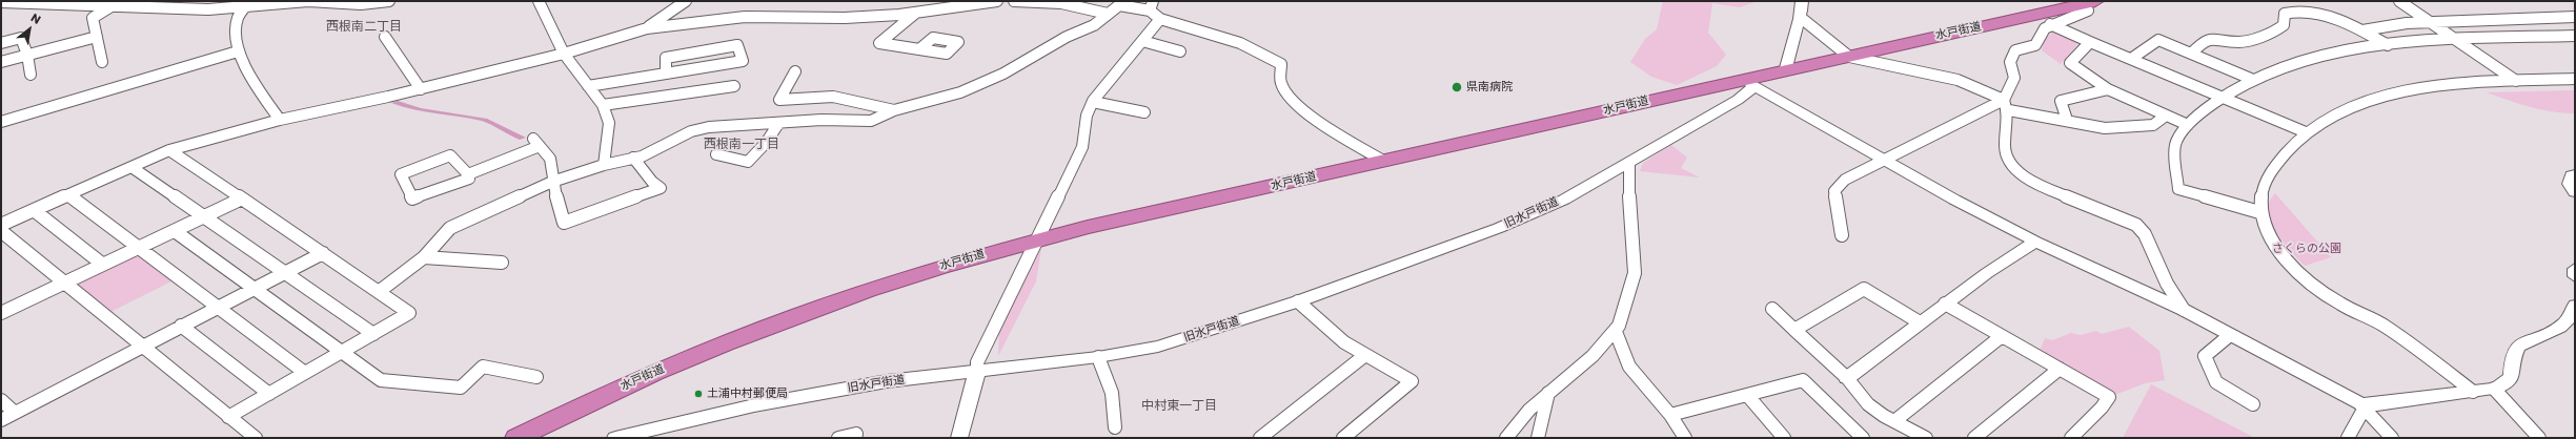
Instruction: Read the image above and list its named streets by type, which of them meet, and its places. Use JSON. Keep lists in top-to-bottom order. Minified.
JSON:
{"streets":{"highway":["水戸街道"],"street":["旧水戸街道"]},"crossings":[["水戸街道","旧水戸街道"]],"districts":["西根南二丁目","西根南一丁目","中村東一丁目"],"parks":["さくらの公園"],"places":["県南病院","土浦中村郵便局"],"north":"top right"}
